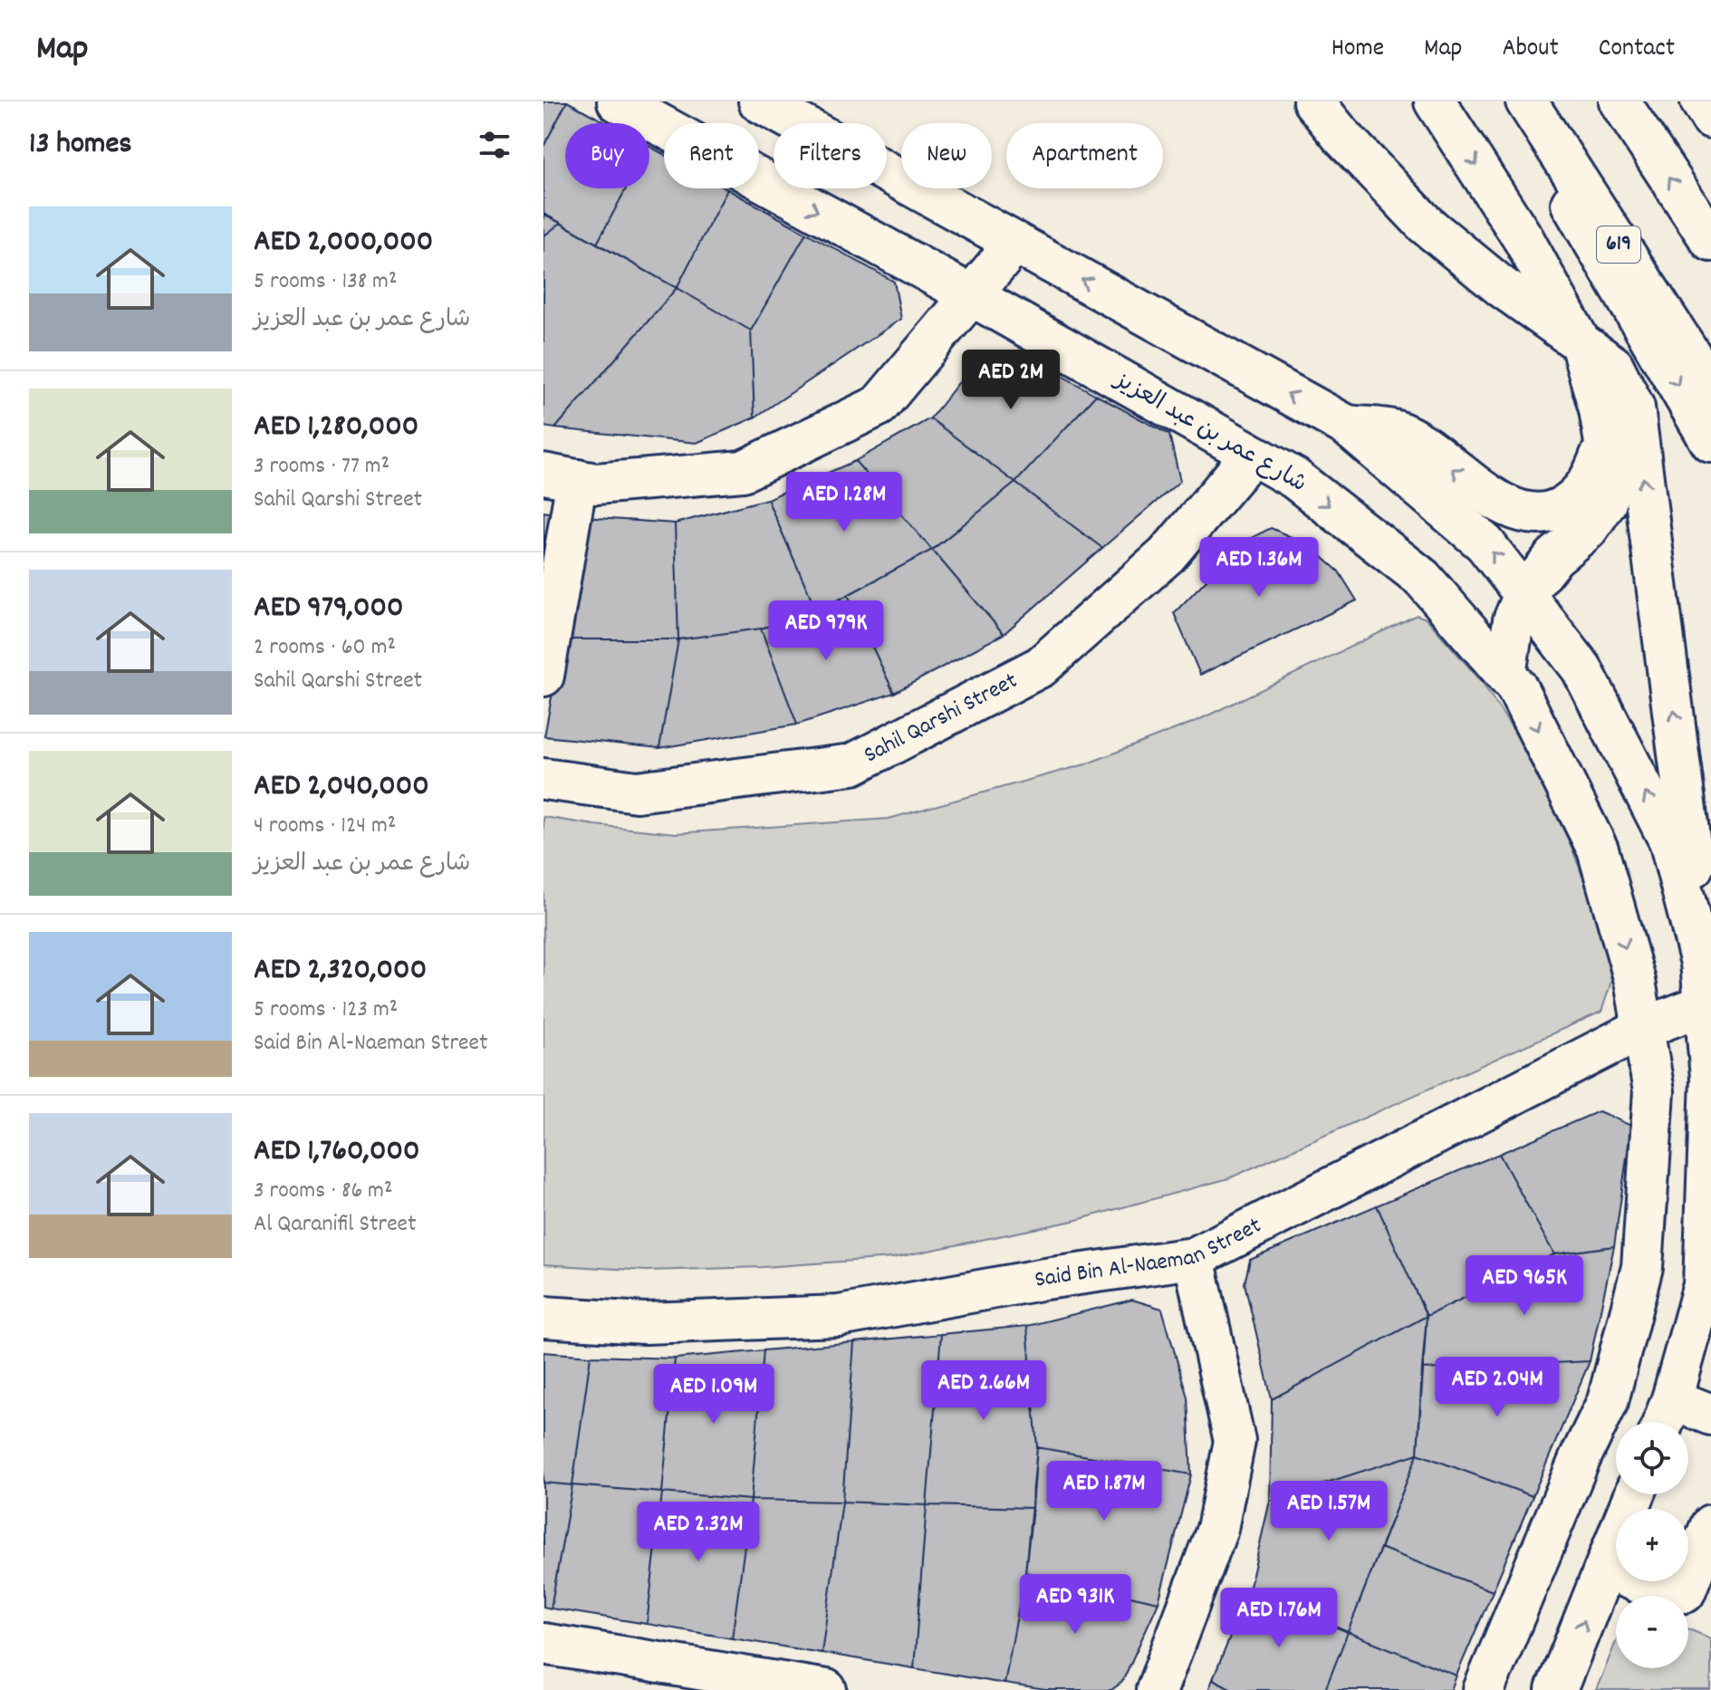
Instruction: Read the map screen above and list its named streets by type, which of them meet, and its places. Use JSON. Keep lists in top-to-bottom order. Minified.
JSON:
{"streets":{"main road":["619","شارع عمر بن عبد العزيز","Sahil Qarshi Street","Said Bin Al-Naeman Street"]},"crossings":[["شارع عمر بن عبد العزيز","Sahil Qarshi Street"],["شارع عمر بن عبد العزيز","Said Bin Al-Naeman Street"]],"page":{"header":"Map","nav":["Home","Map","About","Contact"],"heading":"13 homes","chip":["Buy","Rent","Filters","New","Apartment"],"list":[{"name":"AED 2,000,000","note":"5 rooms · 138 m² · شارع عمر بن عبد العزيز"},{"name":"AED 1,280,000","note":"3 rooms · 77 m² · Sahil Qarshi Street"},{"name":"AED 979,000","note":"2 rooms · 60 m² · Sahil Qarshi Street"},{"name":"AED 2,040,000","note":"4 rooms · 124 m² · شارع عمر بن عبد العزيز"},{"name":"AED 2,320,000","note":"5 rooms · 123 m² · Said Bin Al-Naeman Street"},{"name":"AED 1,760,000","note":"3 rooms · 86 m² · Al Qaranifil Street"}],"price":["AED 2M","AED 1.28M","AED 1.36M","AED 979K","AED 965K","AED 2.04M","AED 2.66M","AED 1.09M","AED 1.87M","AED 1.57M","AED 2.32M","AED 931K","AED 1.76M"],"map_buttons":["+","−"]}}
